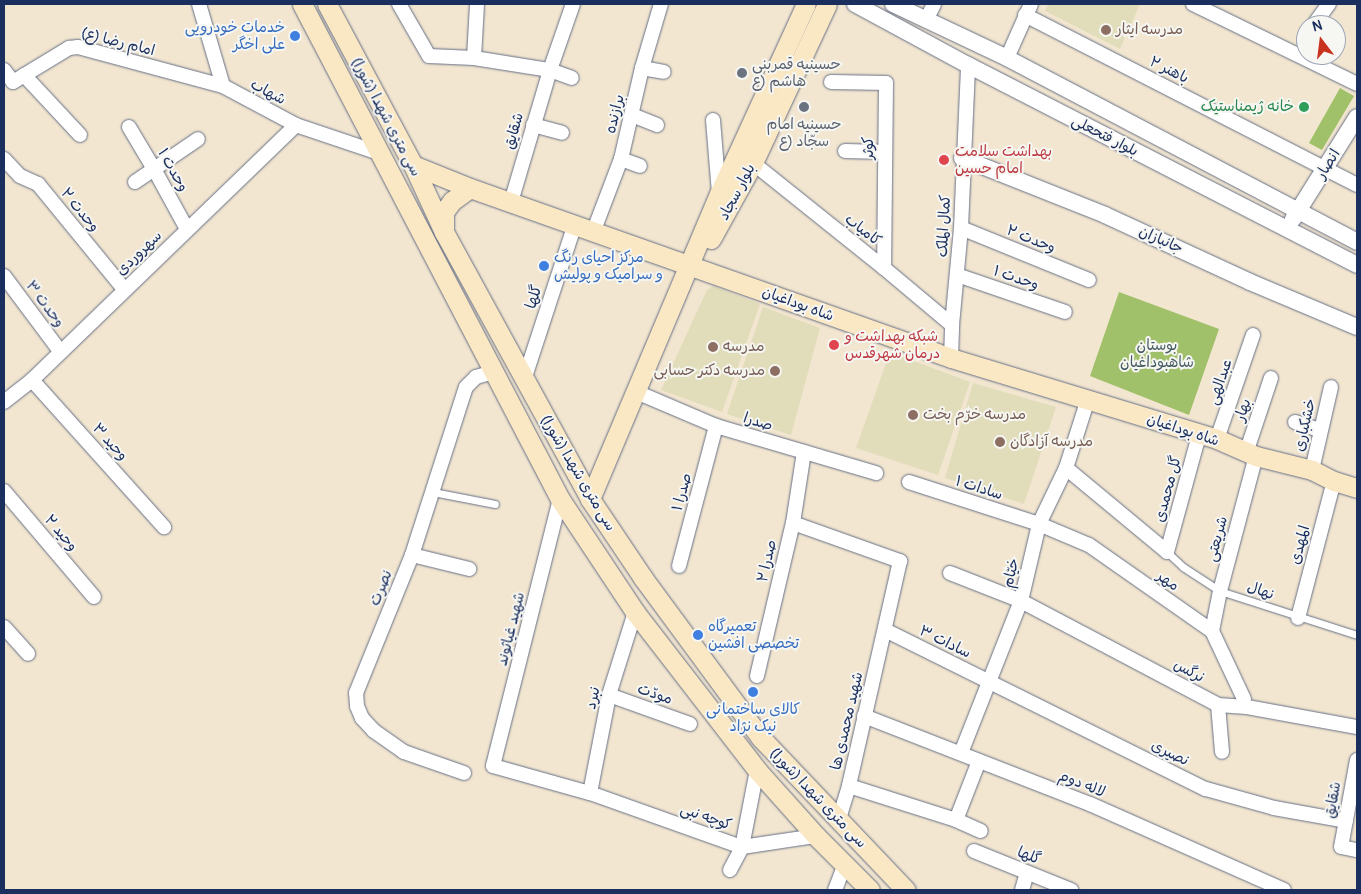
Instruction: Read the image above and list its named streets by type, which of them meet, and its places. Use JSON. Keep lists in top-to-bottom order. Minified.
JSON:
{"streets":{"main road":["سی متری شهدا (شورا)","بلوار سجاد","شاه بوداغیان"],"street":["امام رضا (ع)","باهنر ۲","شهاب","برازنده","شقایق","بلوار فتحعلی","کوثر","انصار","وحدت ۱","وحدت ۲","کمال الملک","کامیاب","جانبازان","سهروردی","گلها","وحدت ۳","عبدالهی","بهار","صدرا","خشکباری","وحید ۳","سادات ۱","گل محمدی","صدرا ۱","وحید ۲","شریعتی","المهدی","صدرا ۲","خیّام","مهر","نصرت","شهید غیاثوند","سادات ۳","نرگس","مودّت","نبرد","شهید محمدی ها","نصیری","لاله دوم","کوچه نبی"],"lane":["نهال"]},"crossings":[["امام رضا (ع)","شهاب"],["باهنر ۲","انصار"],["شهاب","سی متری شهدا (شورا)"],["شهاب","سهروردی"],["برازنده","شاه بوداغیان"],["سی متری شهدا (شورا)","بلوار سجاد"],["سی متری شهدا (شورا)","گلها"],["سی متری شهدا (شورا)","شاه بوداغیان"],["سی متری شهدا (شورا)","نصرت"],["سی متری شهدا (شورا)","شهید غیاثوند"],["سی متری شهدا (شورا)","نبرد"],["سی متری شهدا (شورا)","شهید محمدی ها"],["سی متری شهدا (شورا)","کوچه نبی"],["شقایق","شاه بوداغیان"],["شقایق","نصیری"],["بلوار فتحعلی","انصار"],["بلوار فتحعلی","کمال الملک"],["کوثر","کامیاب"],["وحدت ۱","کمال الملک"],["وحدت ۱","سهروردی"],["بلوار سجاد","کامیاب"],["بلوار سجاد","شاه بوداغیان"],["بلوار سجاد","صدرا"],["وحدت ۲","کمال الملک"],["وحدت ۲","سهروردی"],["کمال الملک","کامیاب"],["کمال الملک","جانبازان"],["کمال الملک","شاه بوداغیان"],["سهروردی","وحدت ۳"],["سهروردی","وحید ۳"],["گلها","شاه بوداغیان"],["شاه بوداغیان","عبدالهی"],["شاه بوداغیان","بهار"],["شاه بوداغیان","خشکباری"],["شاه بوداغیان","گل محمدی"],["شاه بوداغیان","شریعتی"],["شاه بوداغیان","المهدی"],["شاه بوداغیان","خیّام"],["عبدالهی","گل محمدی"],["بهار","شریعتی"],["صدرا","صدرا ۱"],["صدرا","صدرا ۲"],["سادات ۱","خیّام"],["سادات ۱","مهر"],["گل محمدی","نهال"],["شریعتی","مهر"],["شریعتی","نهال"],["المهدی","نهال"],["صدرا ۲","شهید محمدی ها"],["خیّام","مهر"],["خیّام","سادات ۳"],["خیّام","نرگس"],["خیّام","نصیری"],["خیّام","لاله دوم"],["شهید غیاثوند","کوچه نبی"],["سادات ۳","شهید محمدی ها"],["سادات ۳","نصیری"],["مودّت","نبرد"],["نبرد","کوچه نبی"],["شهید محمدی ها","لاله دوم"]],"parks":["بوستان شاهبوداغیان"],"places":["مدرسه ایثار","خدمات خودرویی علی اخگر","حسینیه قمربنی هاشم (ع","حسینیه امام سجّاد (ع","خانه ژیمناستیک","بهداشت سلامت امام حسین","مرکز احیای رنگ و سرامیک و پولیش","شبکه بهداشت و درمان شهرقدس","مدرسه","مدرسه دکتر حسابی","مدرسه خرّم بخت","مدرسه آزادگان","تعمیرگاه تخصصی افشین","کالای ساختمانی نیک نژاد"],"north":"top"}
